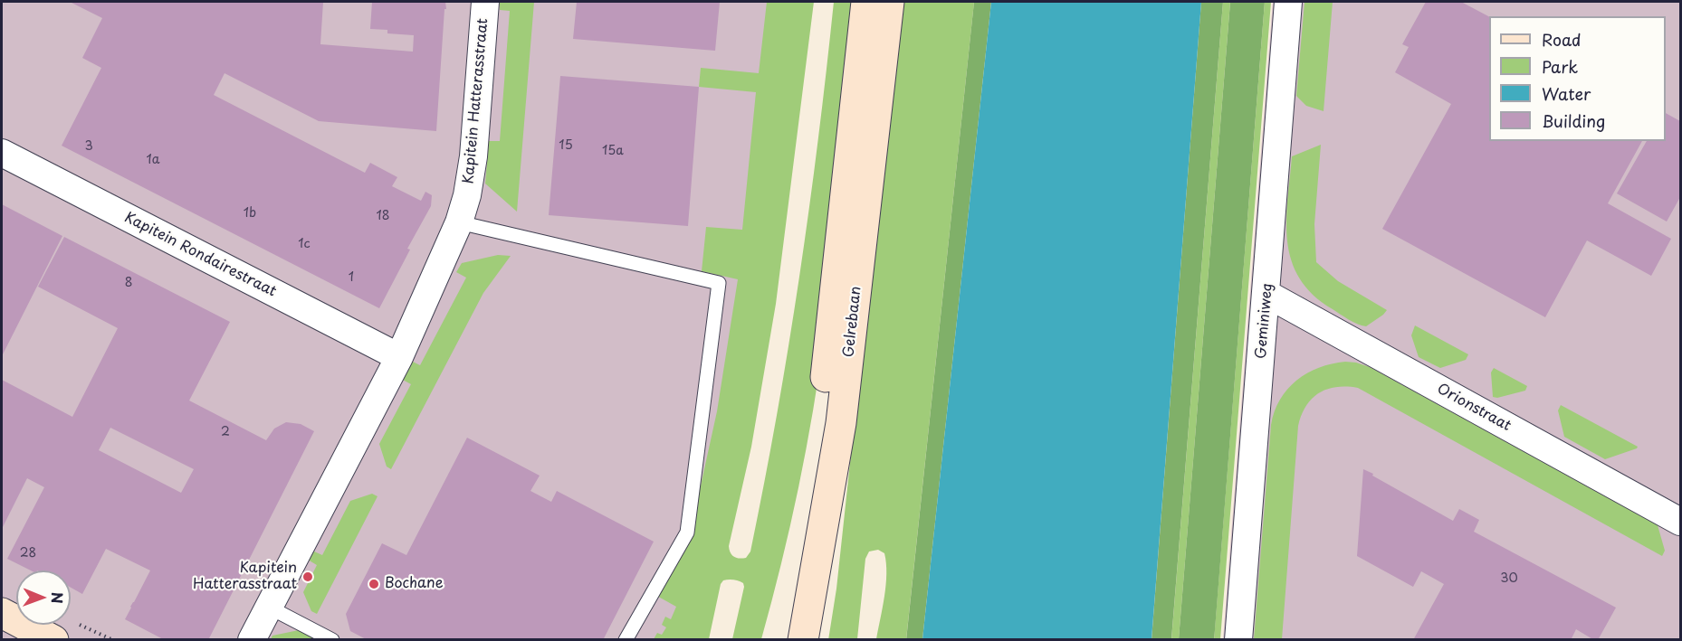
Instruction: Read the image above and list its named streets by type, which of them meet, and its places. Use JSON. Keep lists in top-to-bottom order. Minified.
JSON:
{"streets":{"street":["Kapitein Hatterasstraat","Kapitein Rondairestraat","Geminiweg","Gelrebaan","Orionstraat"]},"crossings":[["Kapitein Hatterasstraat","Kapitein Rondairestraat"],["Geminiweg","Orionstraat"]],"places":["Kapitein Hatterasstraat","Bochane"],"house_numbers":["15","3","15a","1a","1b","18","1c","1","8","2","28","30"],"legend":["Road","Park","Water","Building"],"north":"right"}
